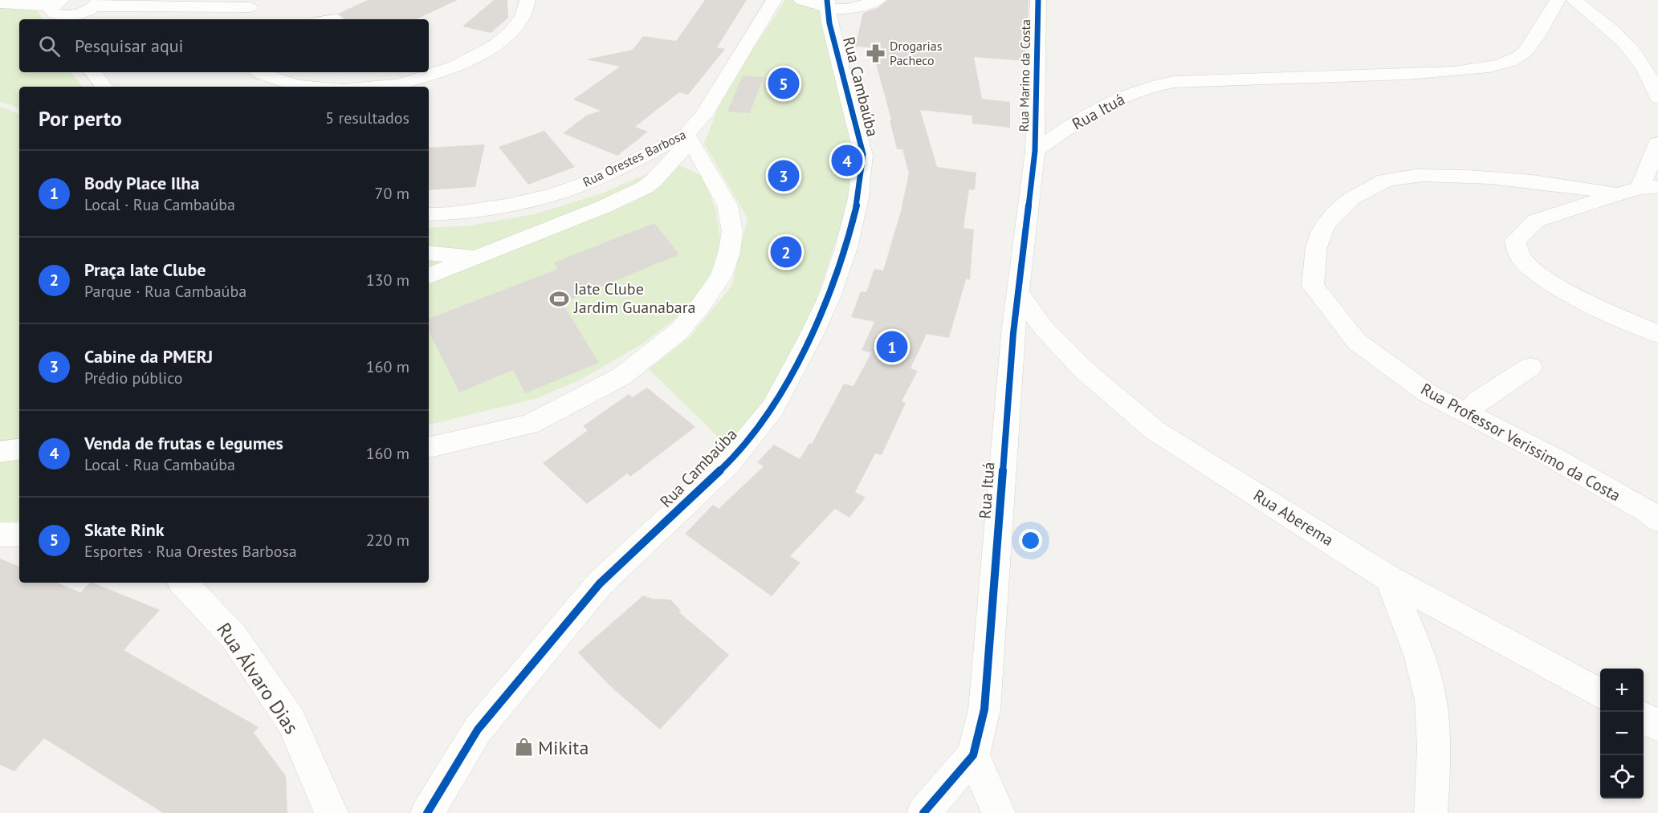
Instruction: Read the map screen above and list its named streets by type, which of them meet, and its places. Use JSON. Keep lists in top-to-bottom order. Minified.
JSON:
{"streets":{"street":["Rua Marino da Costa","Rua Cambaúba","Rua Ituá","Rua Orestes Barbosa","Rua Professor Verissimo da Costa","Rua Aberema","Rua Álvaro Dias"]},"crossings":[["Rua Marino da Costa","Rua Ituá"],["Rua Ituá","Rua Aberema"]],"places":{"pharmacy":["Drogarias Pacheco"],"sports":["Iate Clube Jardim Guanabara"],"shop":["Mikita"]},"page":{"search":"Pesquisar aqui","pins":["5","4","3","2","1"],"heading":["Por perto","5 resultados"],"list":[{"mark":"1","name":"Body Place Ilha","note":"Local · Rua Cambaúba","value":"70 m"},{"mark":"2","name":"Praça Iate Clube","note":"Parque · Rua Cambaúba","value":"130 m"},{"mark":"3","name":"Cabine da PMERJ","note":"Prédio público","value":"160 m"},{"mark":"4","name":"Venda de frutas e legumes","note":"Local · Rua Cambaúba","value":"160 m"},{"mark":"5","name":"Skate Rink","note":"Esportes · Rua Orestes Barbosa","value":"220 m"}],"map_buttons":["+","−"]}}
